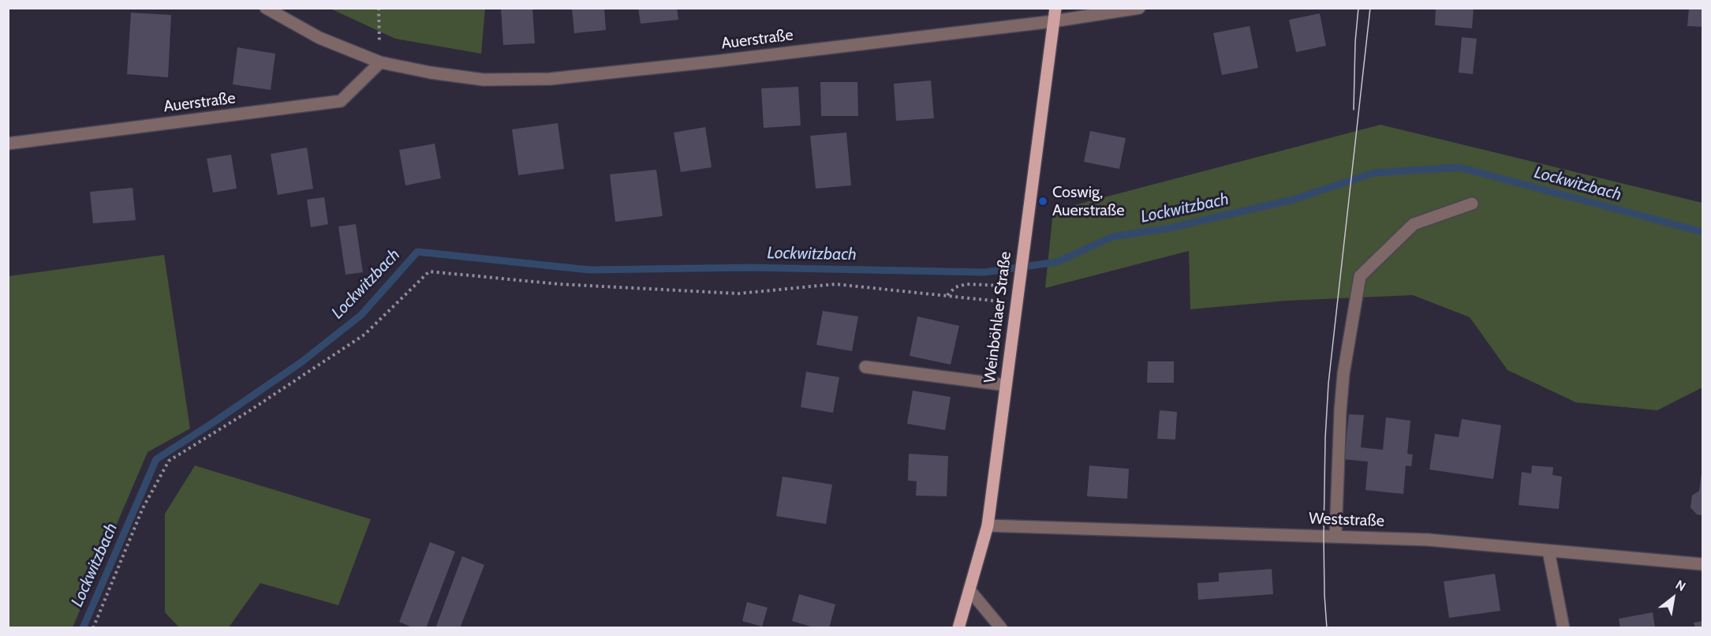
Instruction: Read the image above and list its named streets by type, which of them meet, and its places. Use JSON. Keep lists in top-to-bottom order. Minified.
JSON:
{"streets":{"main road":["Weinböhlaer Straße"],"street":["Auerstraße","Weststraße"]},"crossings":[["Auerstraße","Weinböhlaer Straße"],["Weinböhlaer Straße","Weststraße"]],"water":["Lockwitzbach"],"places":["Coswig, Auerstraße"],"north":"top right"}
